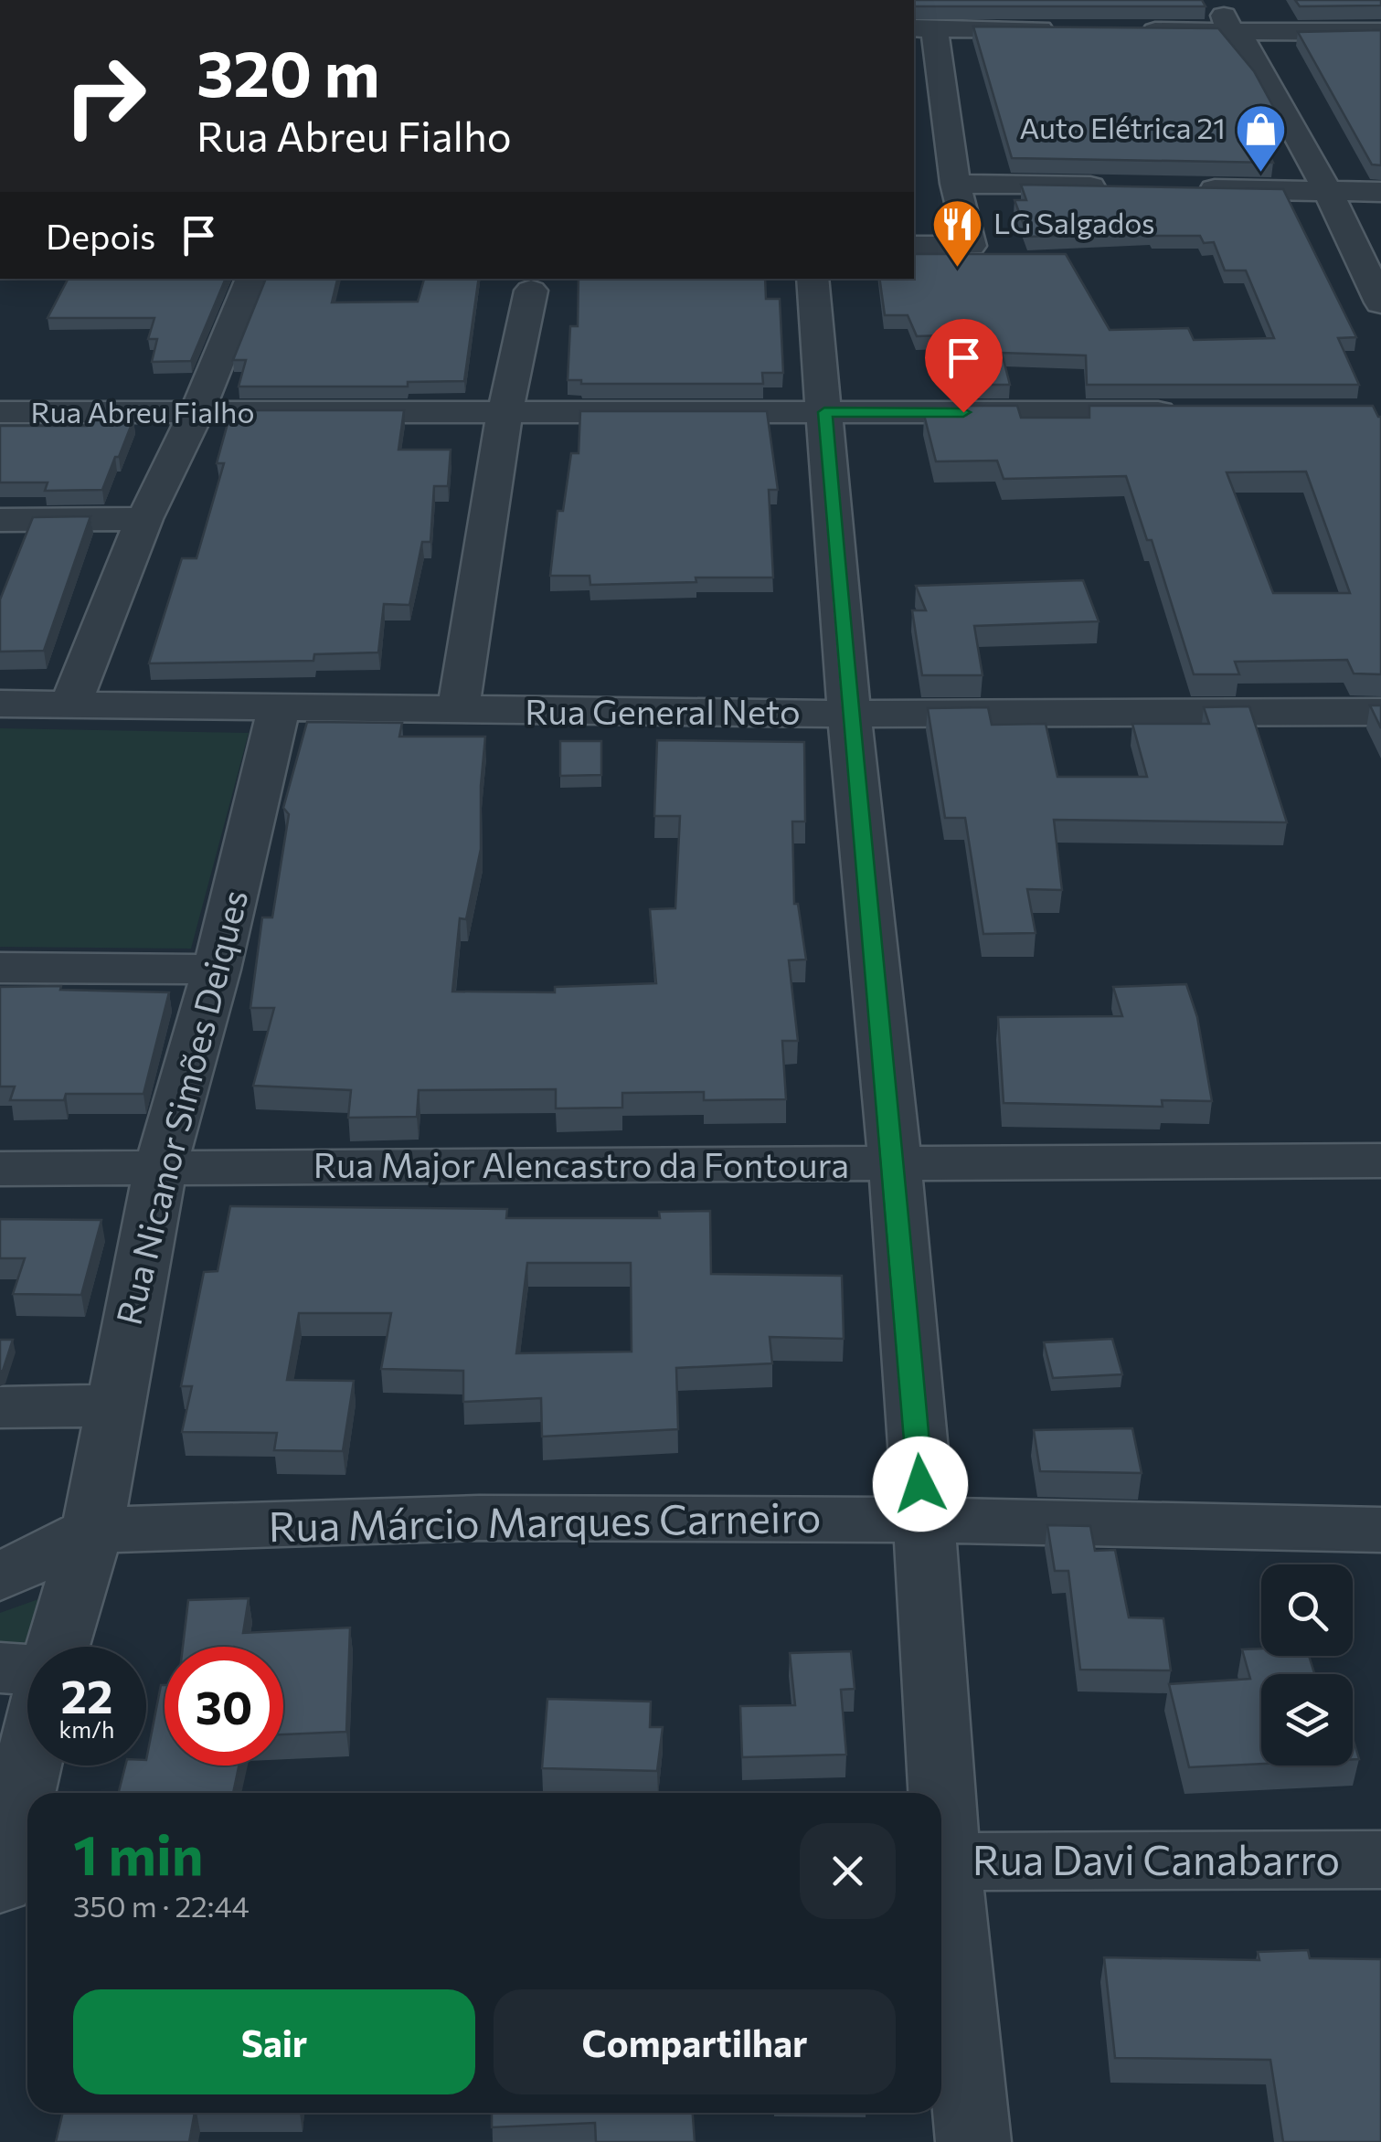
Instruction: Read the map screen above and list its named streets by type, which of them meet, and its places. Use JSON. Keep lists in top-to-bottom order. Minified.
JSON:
{"streets":{"street":["Rua Abreu Fialho","Rua General Neto","Rua Nicanor Simões Deiques","Rua Major Alencastro da Fontoura","Rua Márcio Marques Carneiro","Rua Davi Canabarro"]},"crossings":[["Rua General Neto","Rua Nicanor Simões Deiques"],["Rua Nicanor Simões Deiques","Rua Major Alencastro da Fontoura"],["Rua Nicanor Simões Deiques","Rua Márcio Marques Carneiro"]],"places":{"shop":["Auto Elétrica 21"],"restaurant":["LG Salgados"]},"page":{"turn":["320 m","Rua Abreu Fialho"],"then":"Depois","speed":"22 km/h","limit":"30","heading":["1 min","350 m · 22:44"],"buttons":["Sair","Compartilhar"]}}
